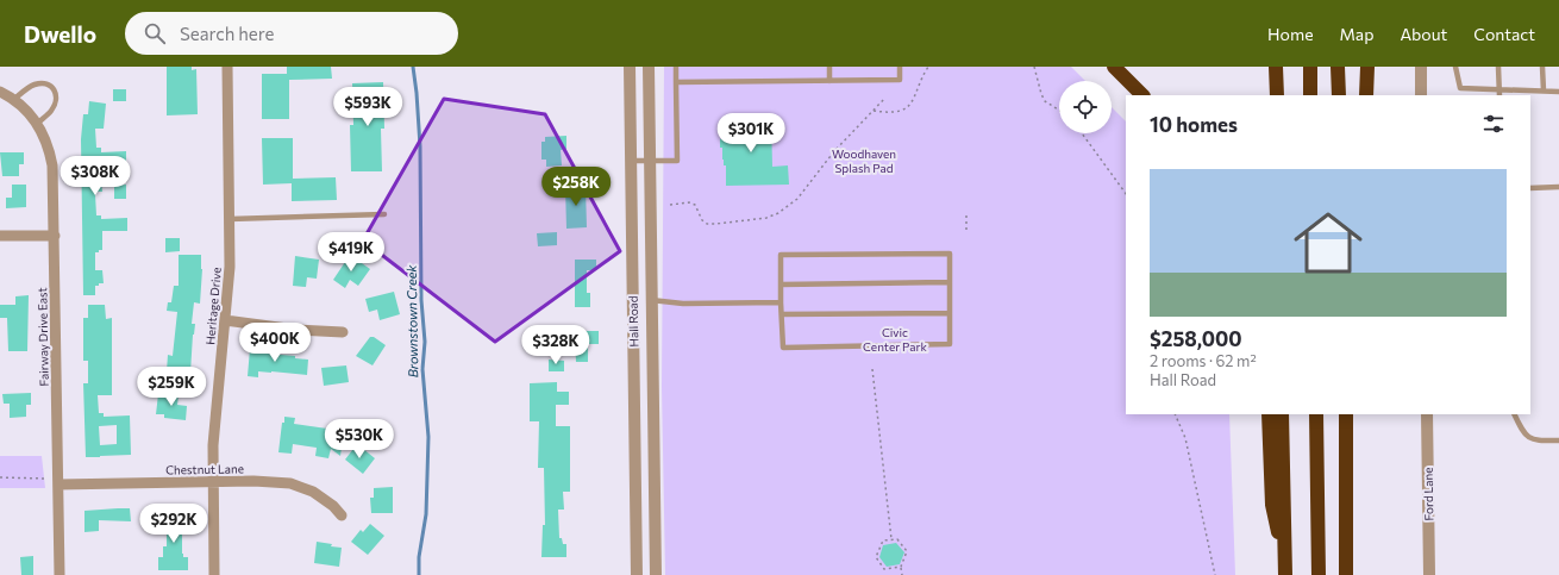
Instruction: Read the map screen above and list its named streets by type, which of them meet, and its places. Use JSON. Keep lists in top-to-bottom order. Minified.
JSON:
{"streets":{"street":["Heritage Drive","Hall Road","Fairway Drive East","Chestnut Lane","Ford Lane"]},"crossings":[["Heritage Drive","Chestnut Lane"],["Fairway Drive East","Chestnut Lane"]],"water":["Brownstown Creek"],"parks":["Woodhaven Splash Pad","Civic Center Park"],"page":{"header":"Dwello","search":"Search here","nav":["Home","Map","About","Contact"],"price":["$593K","$301K","$308K","$258K","$419K","$400K","$328K","$259K","$530K","$292K"],"heading":"10 homes","list":[{"name":"$258,000","note":"2 rooms · 62 m² · Hall Road"}]}}
